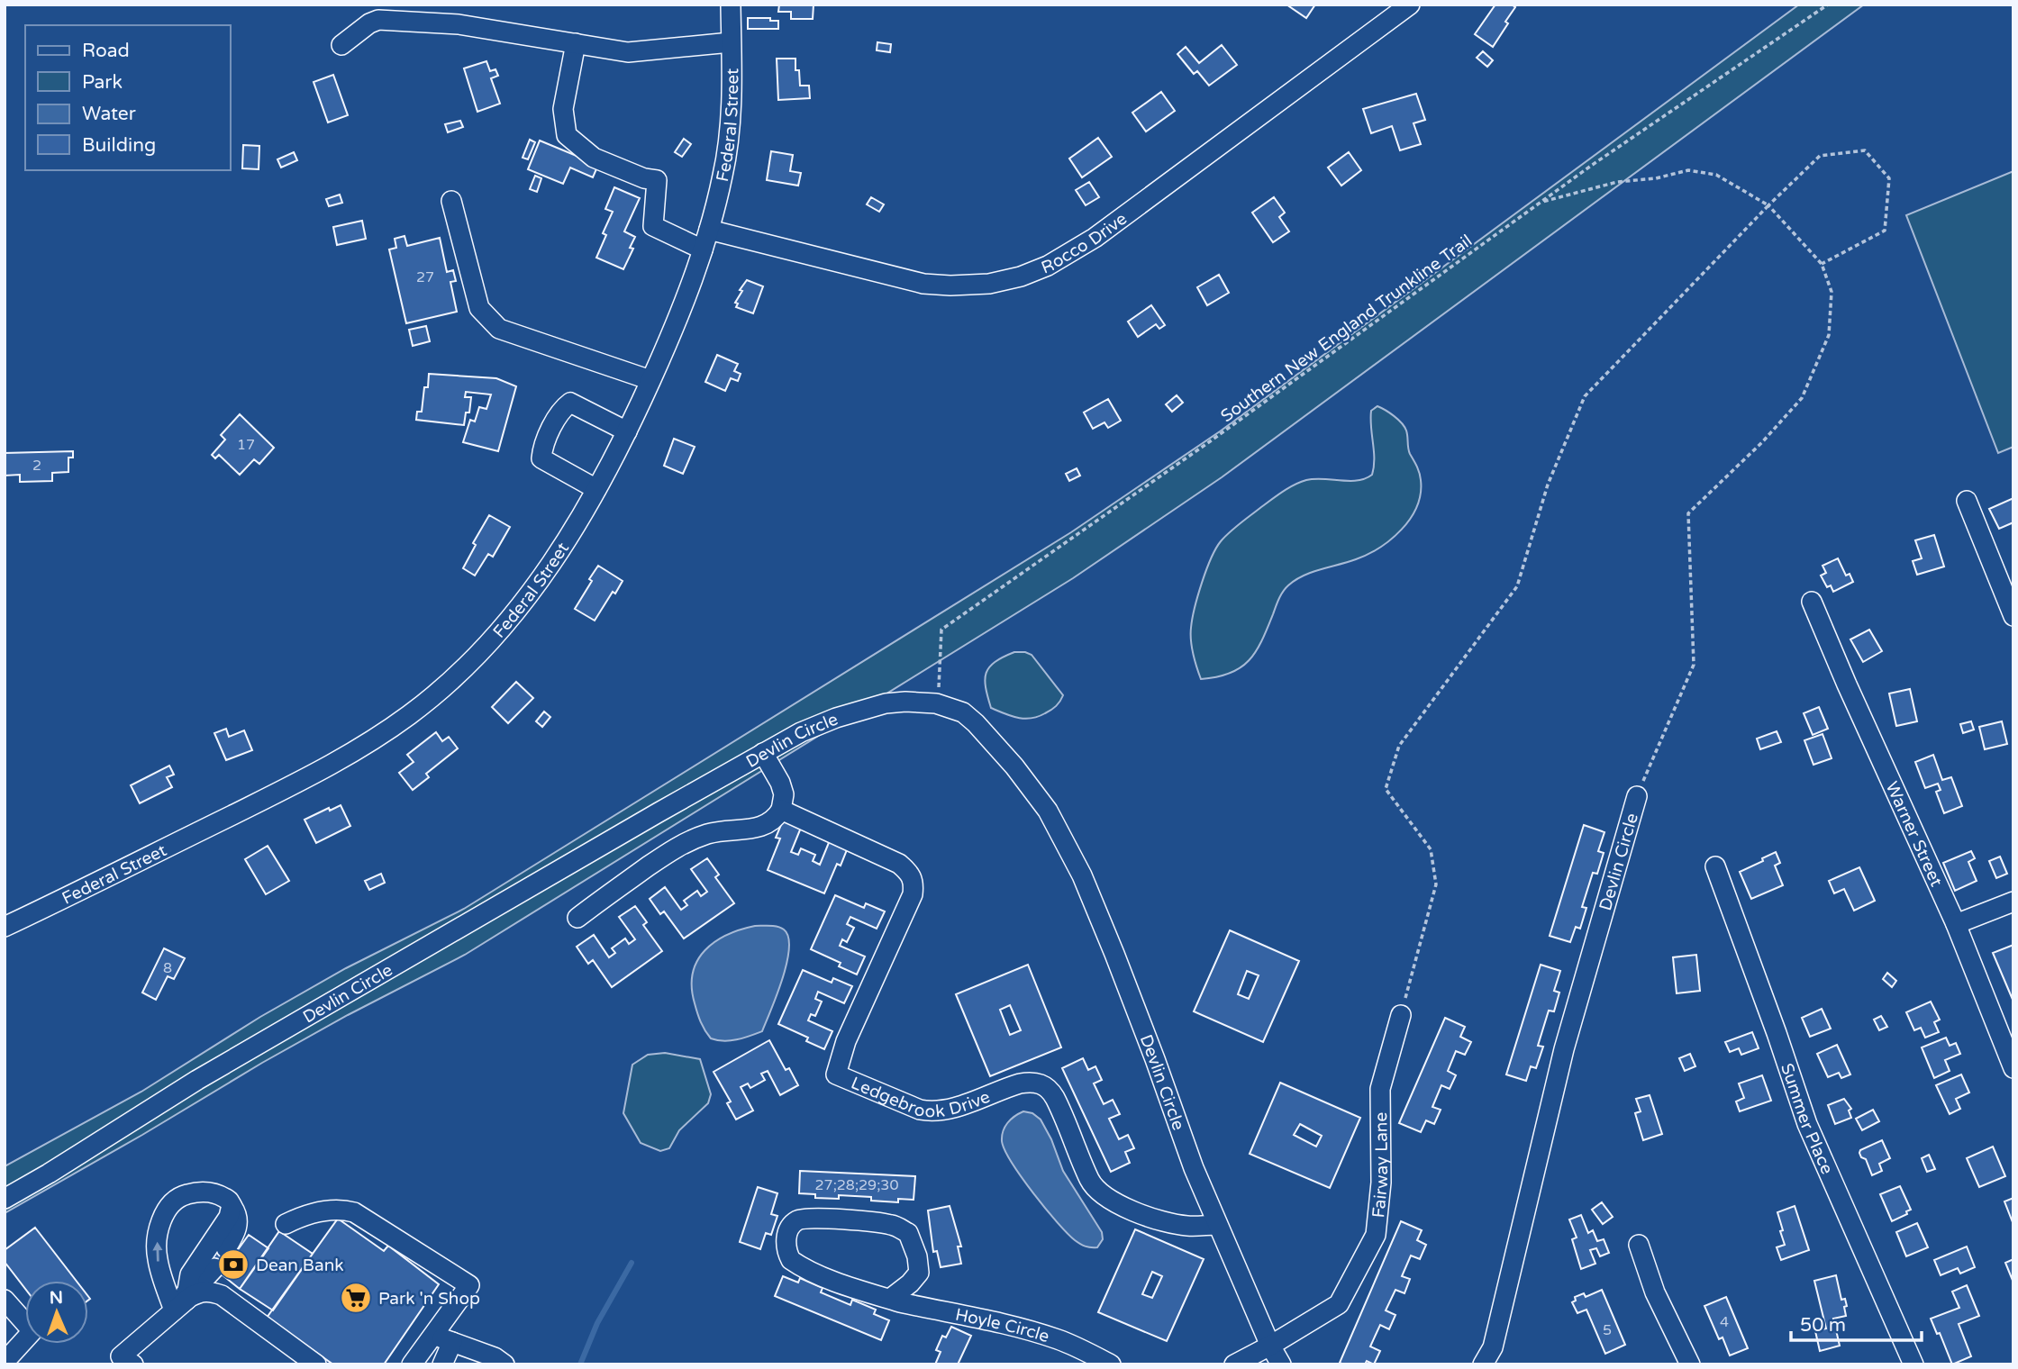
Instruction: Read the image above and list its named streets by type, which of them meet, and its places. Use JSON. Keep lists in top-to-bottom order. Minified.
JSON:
{"streets":{"street":["Federal Street","Rocco Drive","Devlin Circle","Warner Street","Ledgebrook Drive","Summer Place","Fairway Lane","Hoyle Circle"],"path":["Southern New England Trunkline Trail"]},"crossings":[["Federal Street","Rocco Drive"],["Southern New England Trunkline Trail","Devlin Circle"],["Devlin Circle","Ledgebrook Drive"],["Devlin Circle","Fairway Lane"]],"places":{"bank":["Dean Bank"],"supermarket":["Park 'n Shop"]},"house_numbers":["27","17","2","8","27;28;29;30","4","5"],"legend":["Road","Park","Water","Building"],"scale_bar":"50 m","north":"top"}
